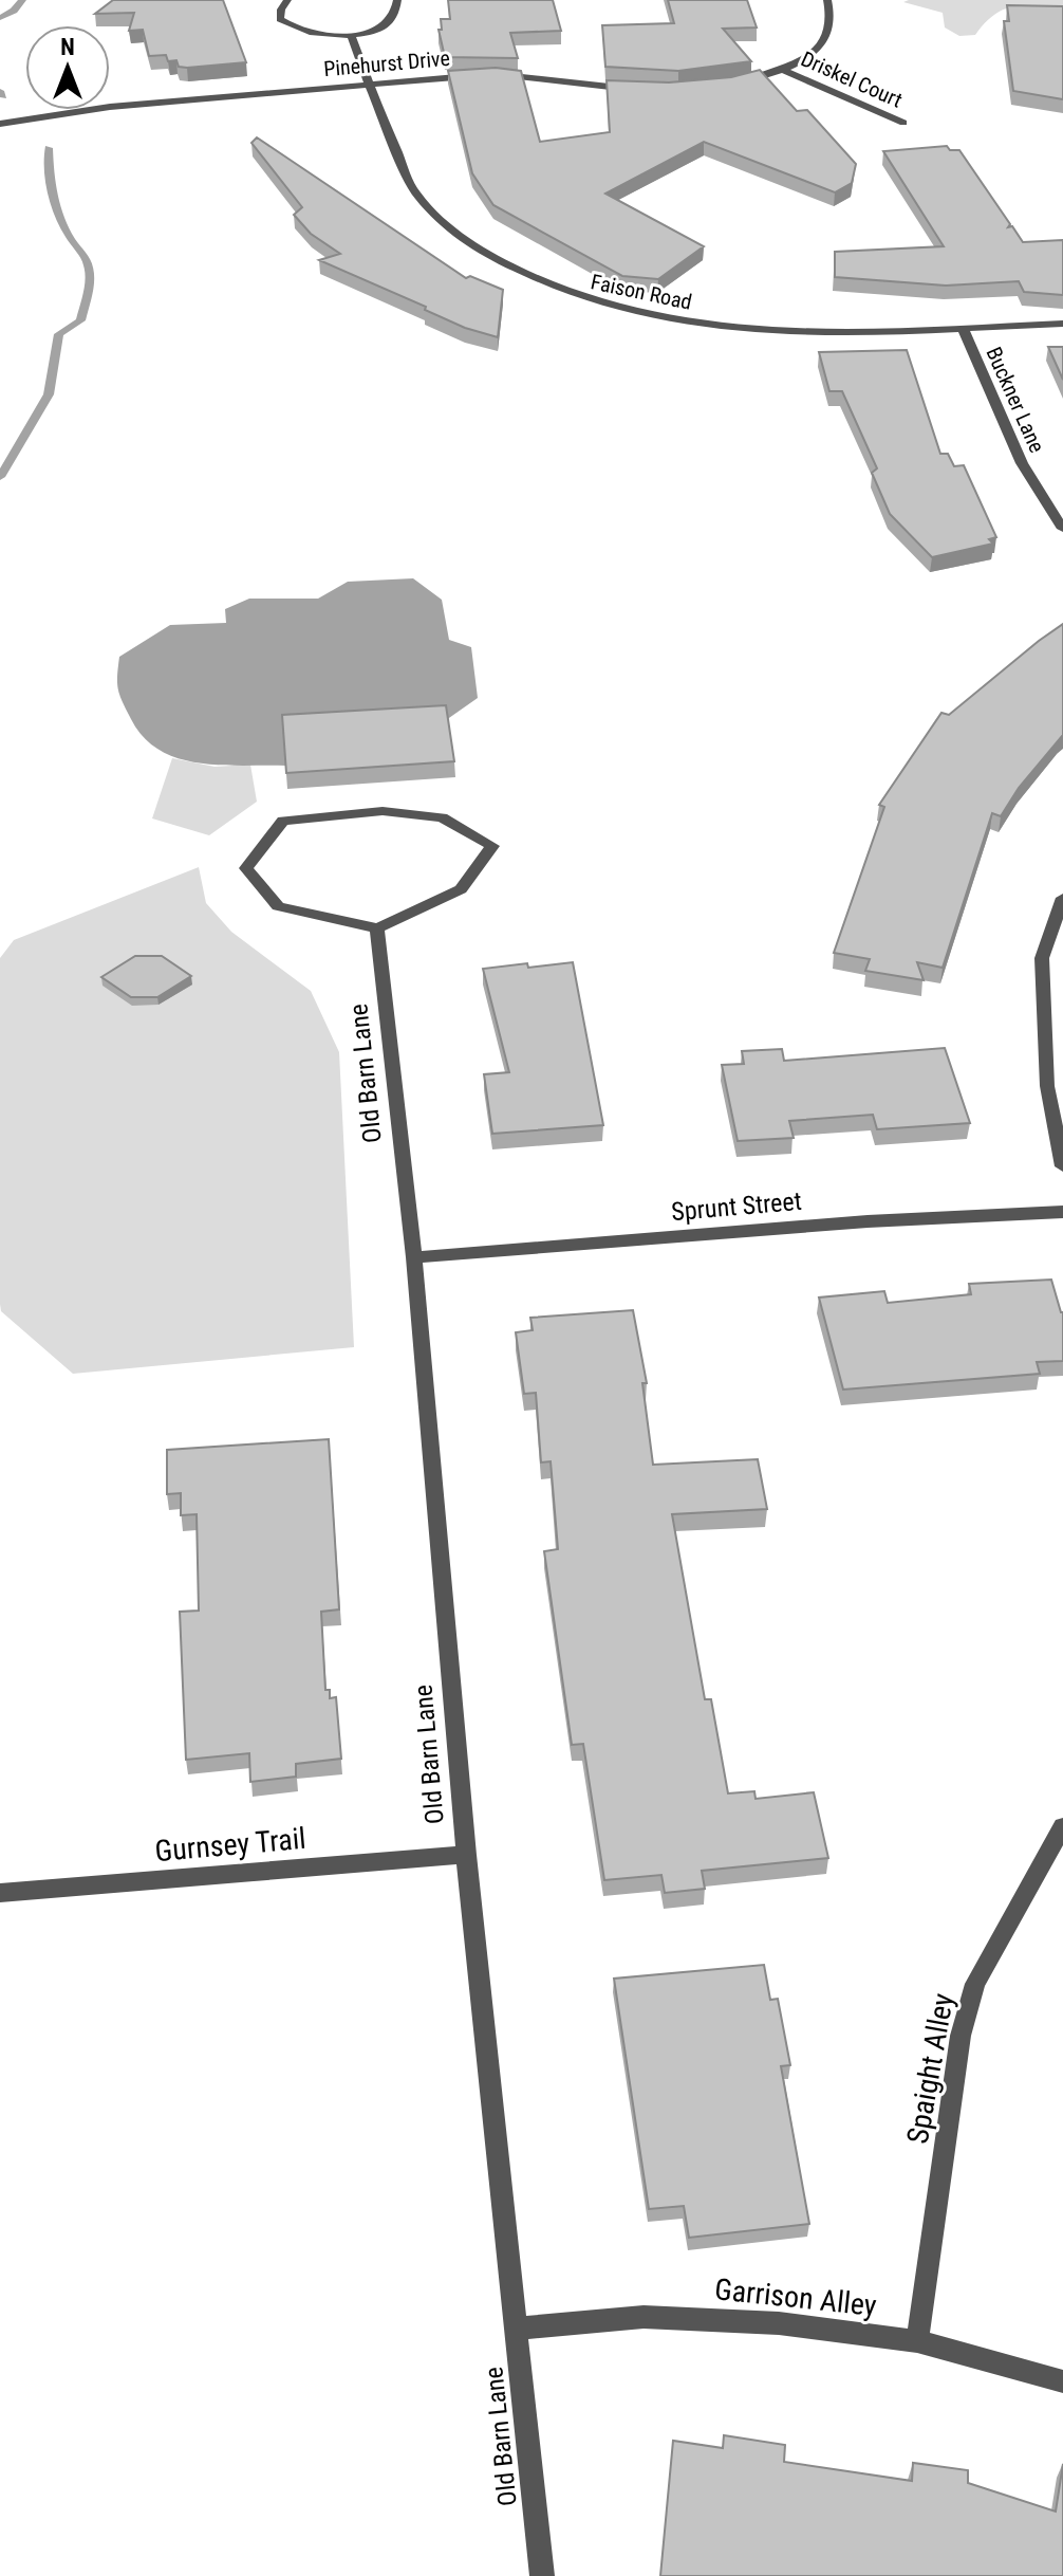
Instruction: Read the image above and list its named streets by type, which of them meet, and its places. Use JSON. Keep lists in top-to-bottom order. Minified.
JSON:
{"streets":{"street":["Pinehurst Drive","Driskel Court","Faison Road","Buckner Lane","Old Barn Lane","Sprunt Street","Gurnsey Trail","Spaight Alley","Garrison Alley"]},"crossings":[["Pinehurst Drive","Faison Road"],["Faison Road","Buckner Lane"],["Old Barn Lane","Sprunt Street"],["Old Barn Lane","Gurnsey Trail"],["Old Barn Lane","Garrison Alley"],["Spaight Alley","Garrison Alley"]],"north":"top"}
